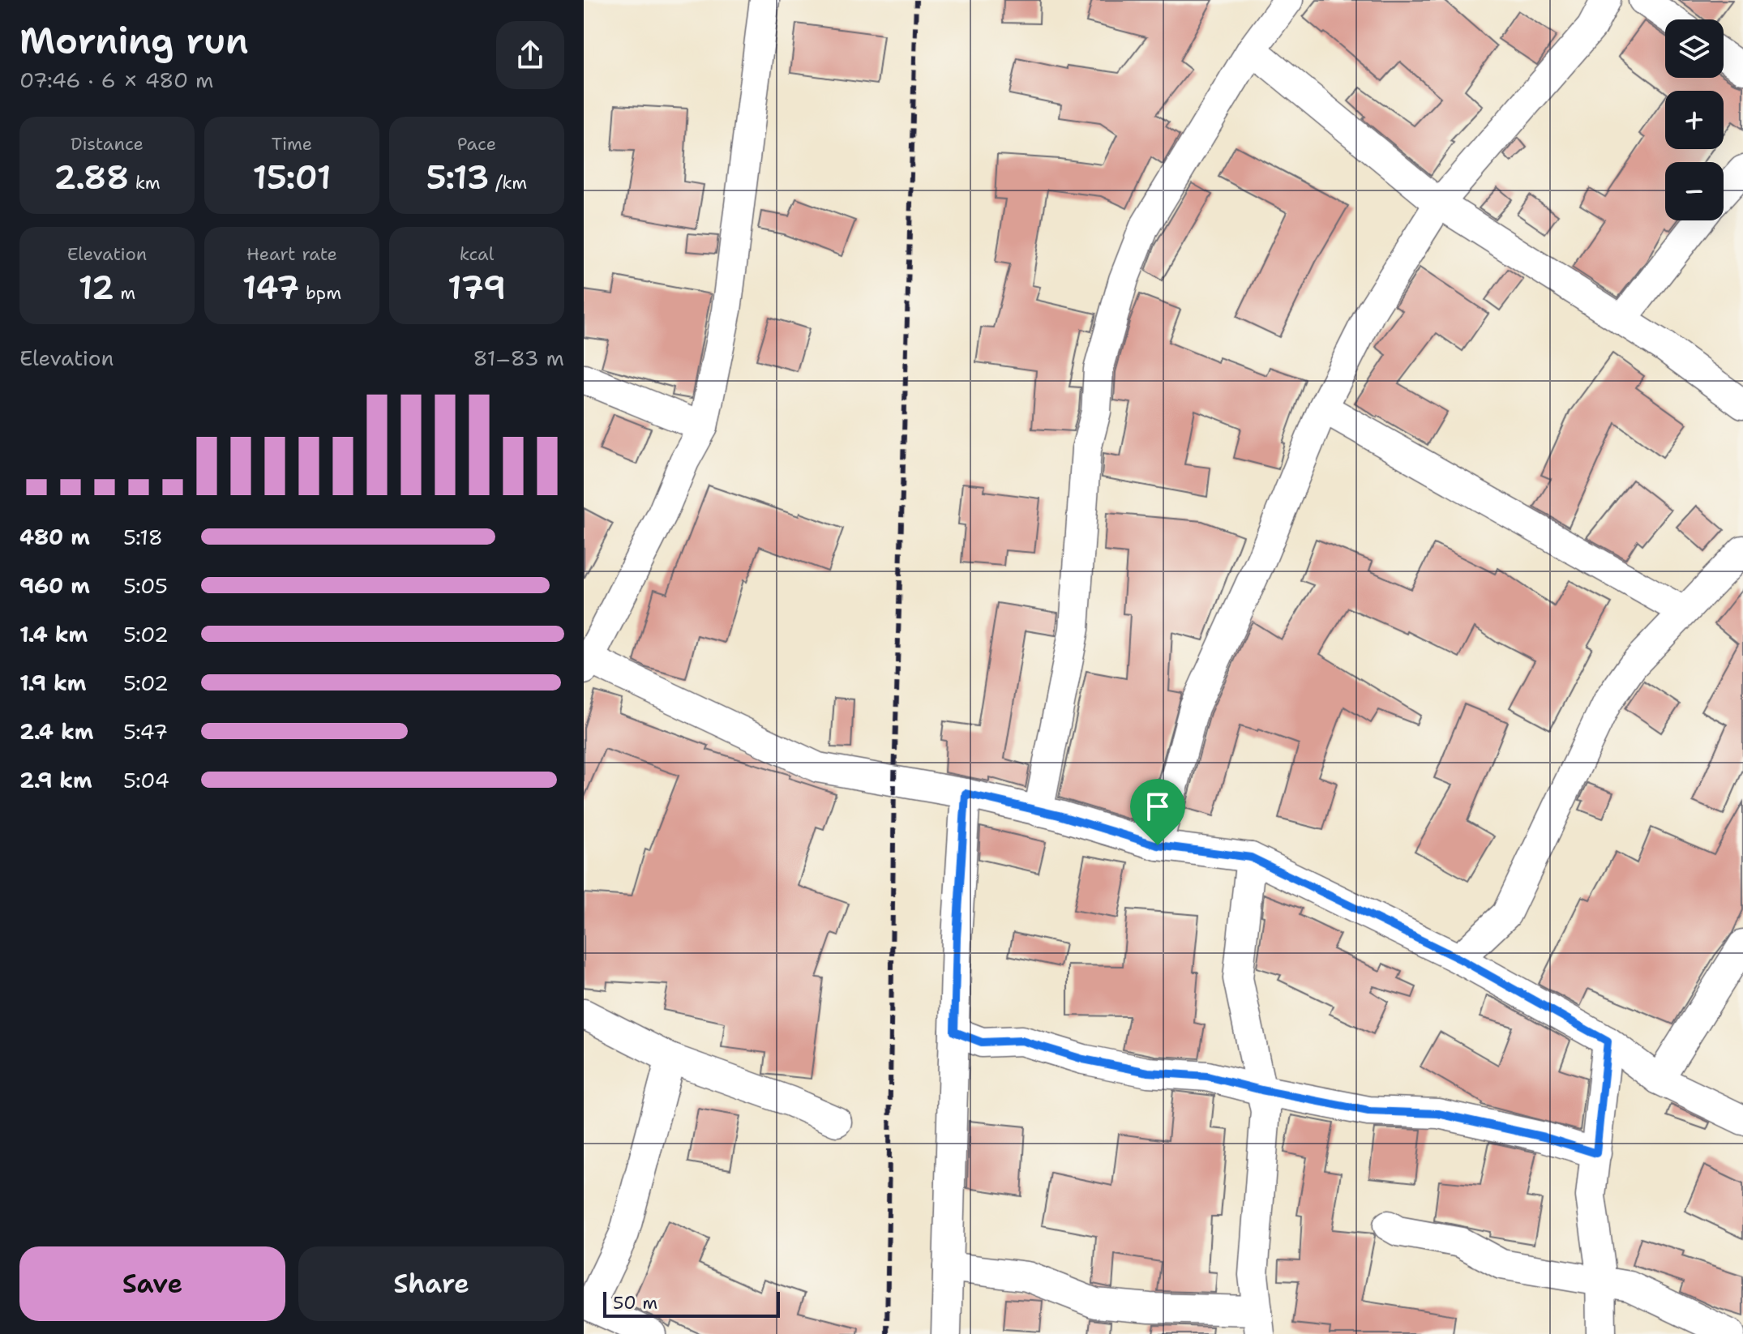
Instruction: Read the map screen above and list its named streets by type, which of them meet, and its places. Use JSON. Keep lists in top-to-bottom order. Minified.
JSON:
{"scale_bar":"50 m","page":{"heading":["Morning run","07:46 · 6 × 480 m"],"map_buttons":["+","−"],"stats":[["Distance","2.88 km"],["Time","15:01"],["Pace","5:13 /km"],["Elevation","12 m"],["Heart rate","147 bpm"],["kcal","179"]],"chart":["Elevation","81–83 m"],"list":[{"name":"480 m","note":"5:18"},{"name":"960 m","note":"5:05"},{"name":"1.4 km","note":"5:02"},{"name":"1.9 km","note":"5:02"},{"name":"2.4 km","note":"5:47"},{"name":"2.9 km","note":"5:04"}],"buttons":["Save","Share"],"scale":"50 m"}}
